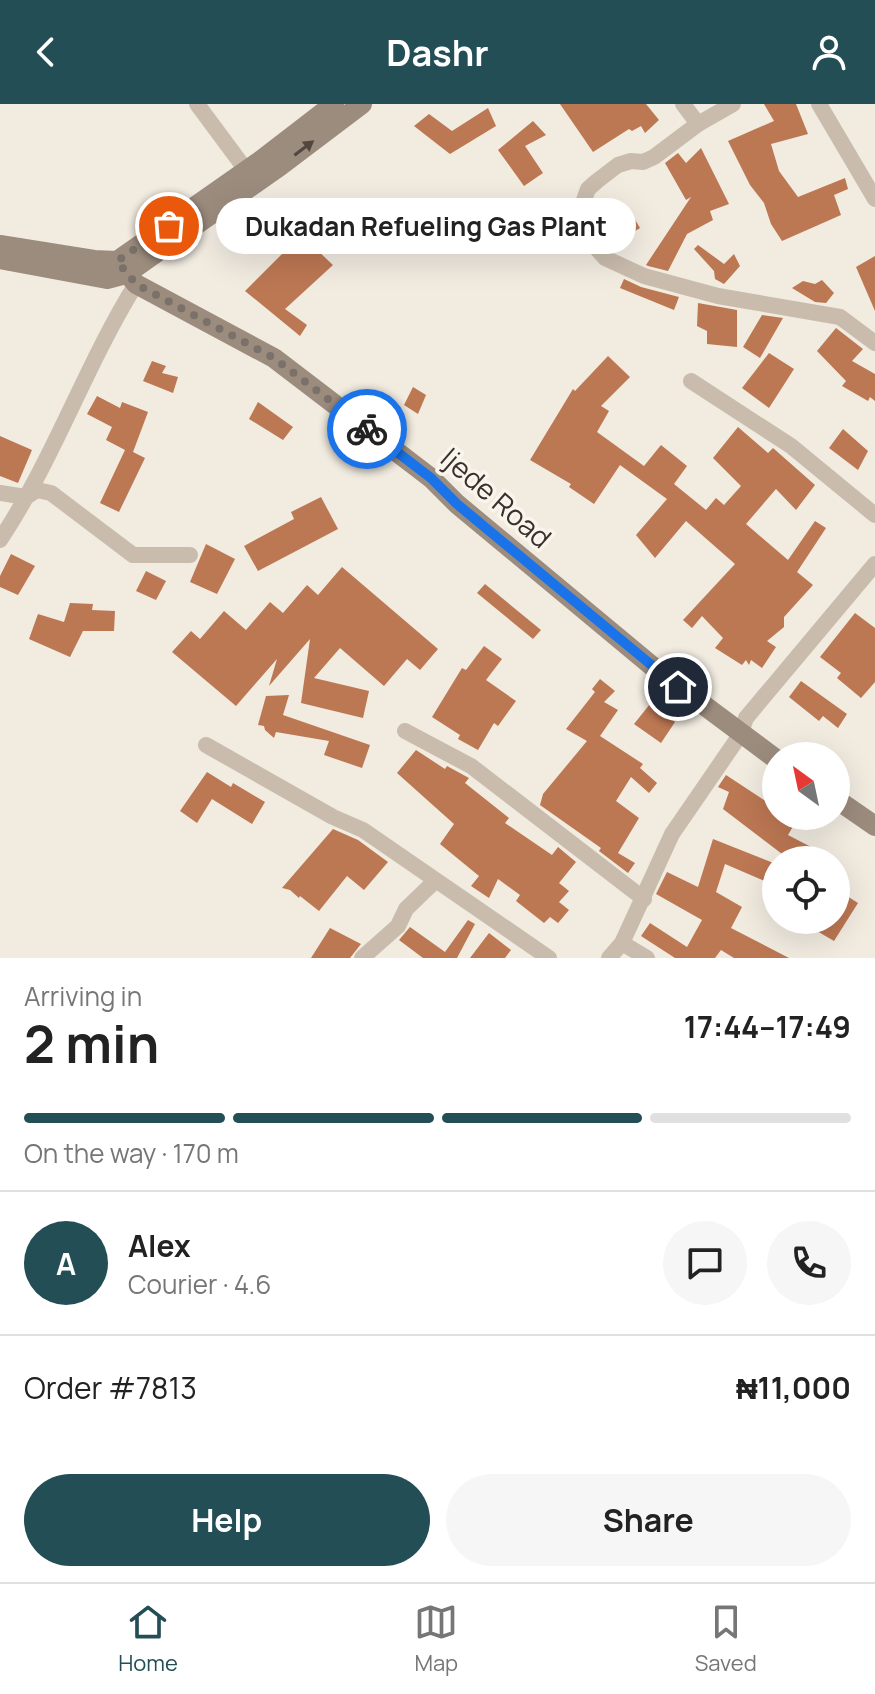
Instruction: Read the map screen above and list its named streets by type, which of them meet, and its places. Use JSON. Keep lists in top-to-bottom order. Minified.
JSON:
{"streets":{"main road":["Ijede Road"]},"places":["Dukadan Refueling Gas Plant"],"north":"top left","page":{"header":"Dashr","bubble":"Dukadan Refueling Gas Plant","heading":["2 min","Arriving in","17:44–17:49"],"panel":["Alex","Courier · 4.6","Order #7813","₦11,000"],"bar":"On the way · 170 m","round":"A","buttons":["Help","Share"],"tabs":["Home","Map","Saved"]}}
